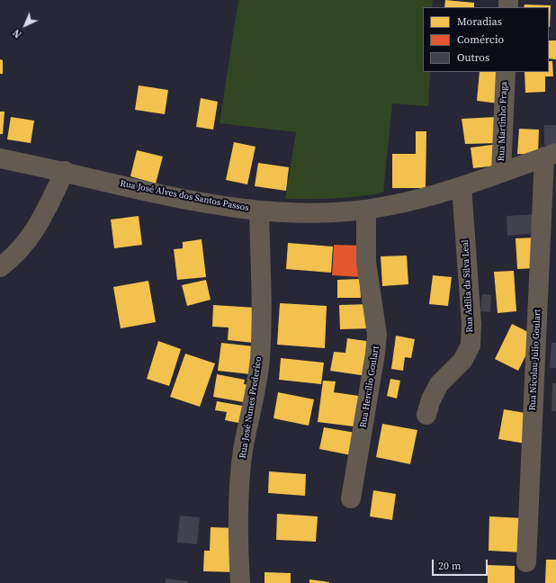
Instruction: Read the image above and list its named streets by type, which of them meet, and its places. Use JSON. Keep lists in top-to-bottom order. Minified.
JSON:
{"streets":{"street":["Rua Martinho Fraga","Rua José Alves dos Santos Passos","Rua Adília da Silva Leal","Rua Nicolau Júlio Goulart","Rua Hercílio Goulart","Rua José Nunes Frederico"]},"crossings":[["Rua Martinho Fraga","Rua José Alves dos Santos Passos"],["Rua José Alves dos Santos Passos","Rua Adília da Silva Leal"],["Rua José Alves dos Santos Passos","Rua Nicolau Júlio Goulart"],["Rua José Alves dos Santos Passos","Rua Hercílio Goulart"],["Rua José Alves dos Santos Passos","Rua José Nunes Frederico"]],"legend":["Moradias","Comércio","Outros"],"scale_bar":"20 m","north":"bottom left"}
